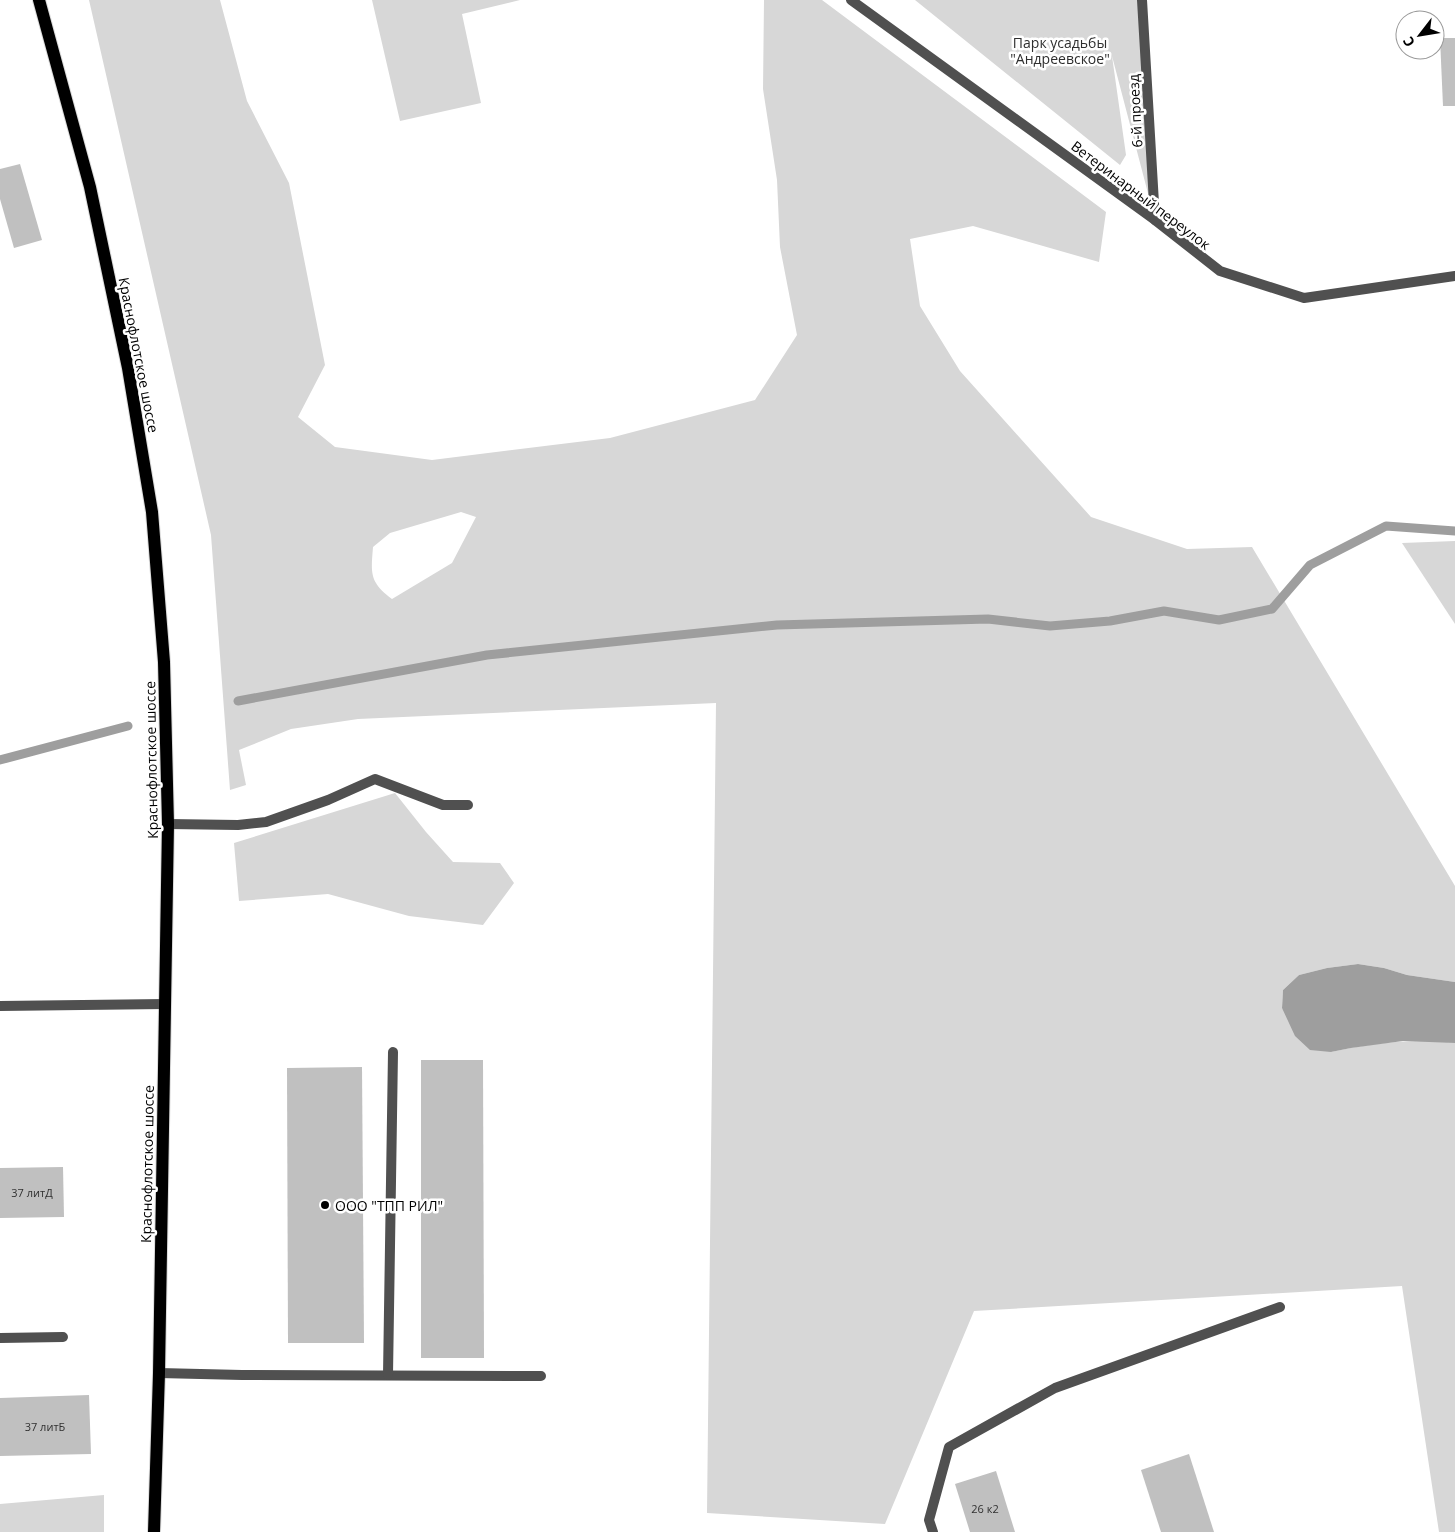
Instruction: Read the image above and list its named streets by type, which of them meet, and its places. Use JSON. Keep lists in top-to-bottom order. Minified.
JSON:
{"streets":{"main road":["Краснофлотское шоссе"],"street":["6-й проезд","Ветеринарный переулок"]},"crossings":[["6-й проезд","Ветеринарный переулок"]],"parks":["Парк усадьбы \"Андреевское\""],"places":["ООО \"ТПП РИЛ\""],"house_numbers":["37 литД","37 литБ","26 к2"],"north":"bottom left"}
